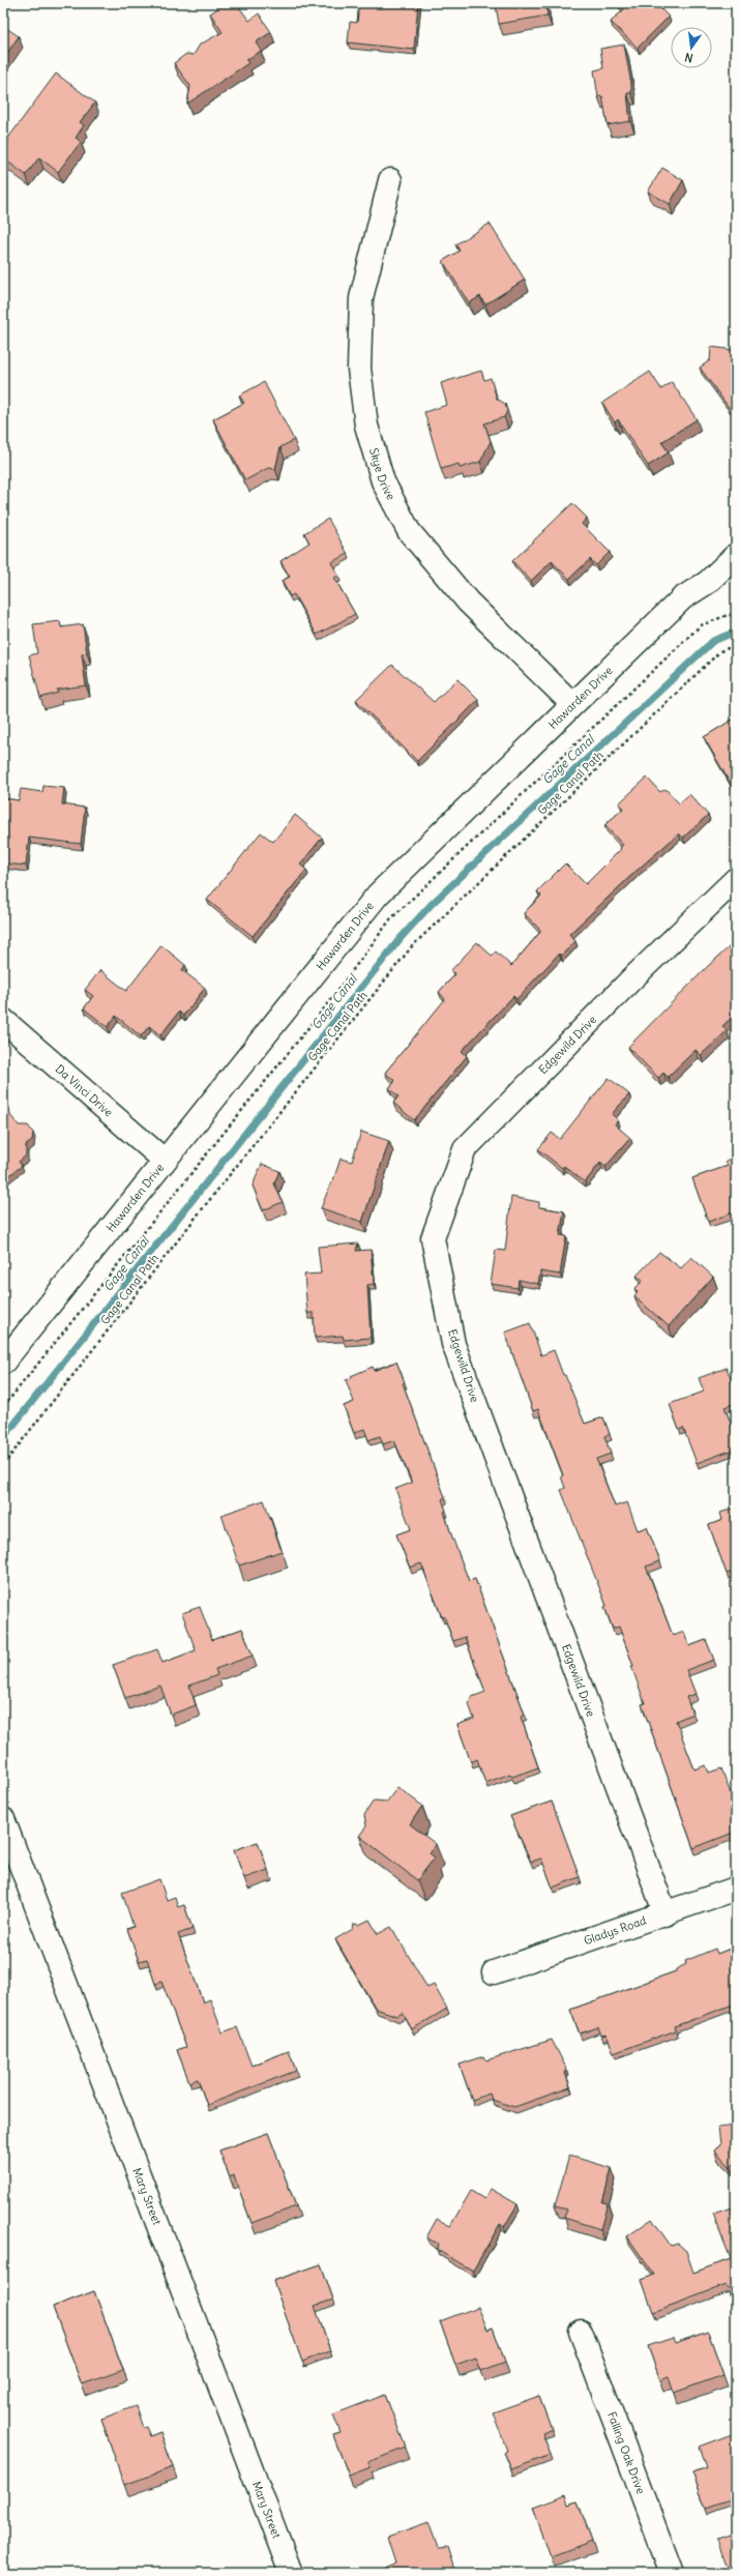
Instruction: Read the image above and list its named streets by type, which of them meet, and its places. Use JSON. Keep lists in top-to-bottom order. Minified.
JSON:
{"streets":{"street":["Skye Drive","Hawarden Drive","Edgewild Drive","Da Vinci Drive","Gladys Road","Mary Street","Falling Oak Drive"],"path":["Gage Canal Path"]},"crossings":[["Skye Drive","Hawarden Drive"],["Hawarden Drive","Da Vinci Drive"],["Edgewild Drive","Gladys Road"]],"water":["Gage Canal"],"north":"bottom"}
